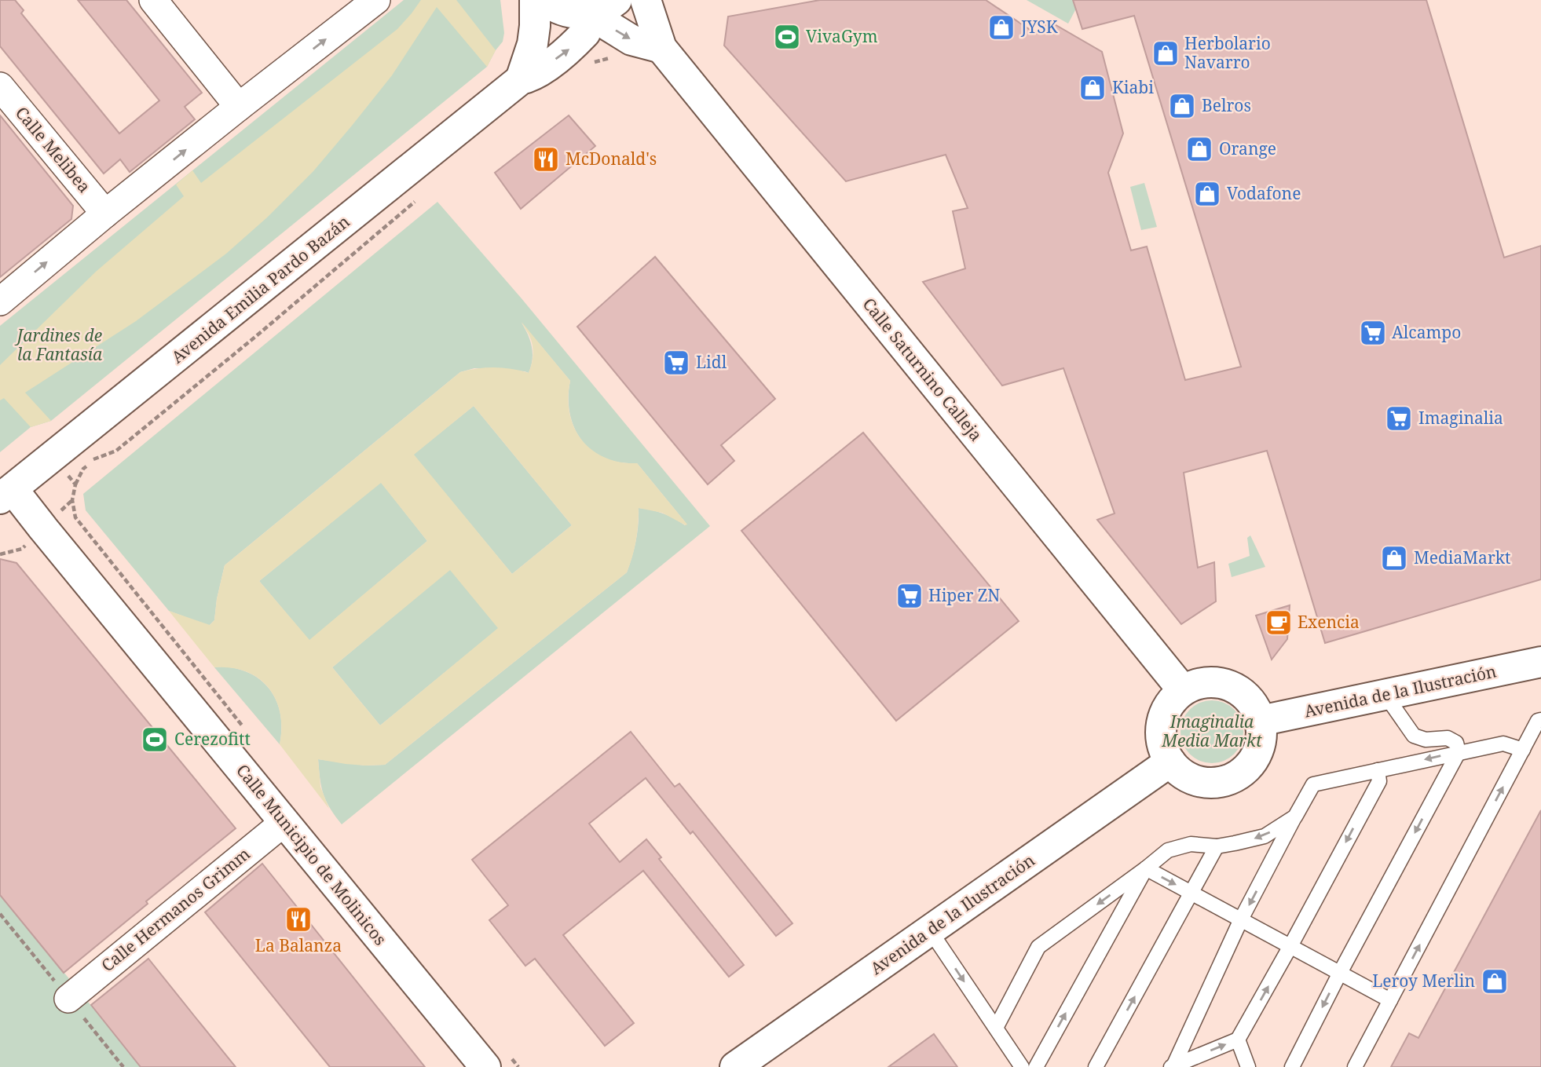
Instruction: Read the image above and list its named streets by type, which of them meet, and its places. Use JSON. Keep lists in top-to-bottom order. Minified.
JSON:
{"streets":{"street":["Calle Melibea","Avenida Emilia Pardo Bazán","Calle Saturnino Calleja","Avenida de la Ilustración","Calle Municipio de Molinicos","Calle Hermanos Grimm"]},"crossings":[["Avenida Emilia Pardo Bazán","Calle Municipio de Molinicos"],["Calle Saturnino Calleja","Avenida de la Ilustración"],["Calle Municipio de Molinicos","Calle Hermanos Grimm"]],"parks":["Jardines de la Fantasía","Imaginalia Media Markt"],"places":{"shop":["JYSK","Herbolario Navarro","Kiabi","Belros","Orange","Vodafone","MediaMarkt","Leroy Merlin"],"sports":["VivaGym","Cerezofitt"],"restaurant":["McDonald's","La Balanza"],"supermarket":["Alcampo","Lidl","Imaginalia","Hiper ZN"],"cafe":["Exencia"]}}
